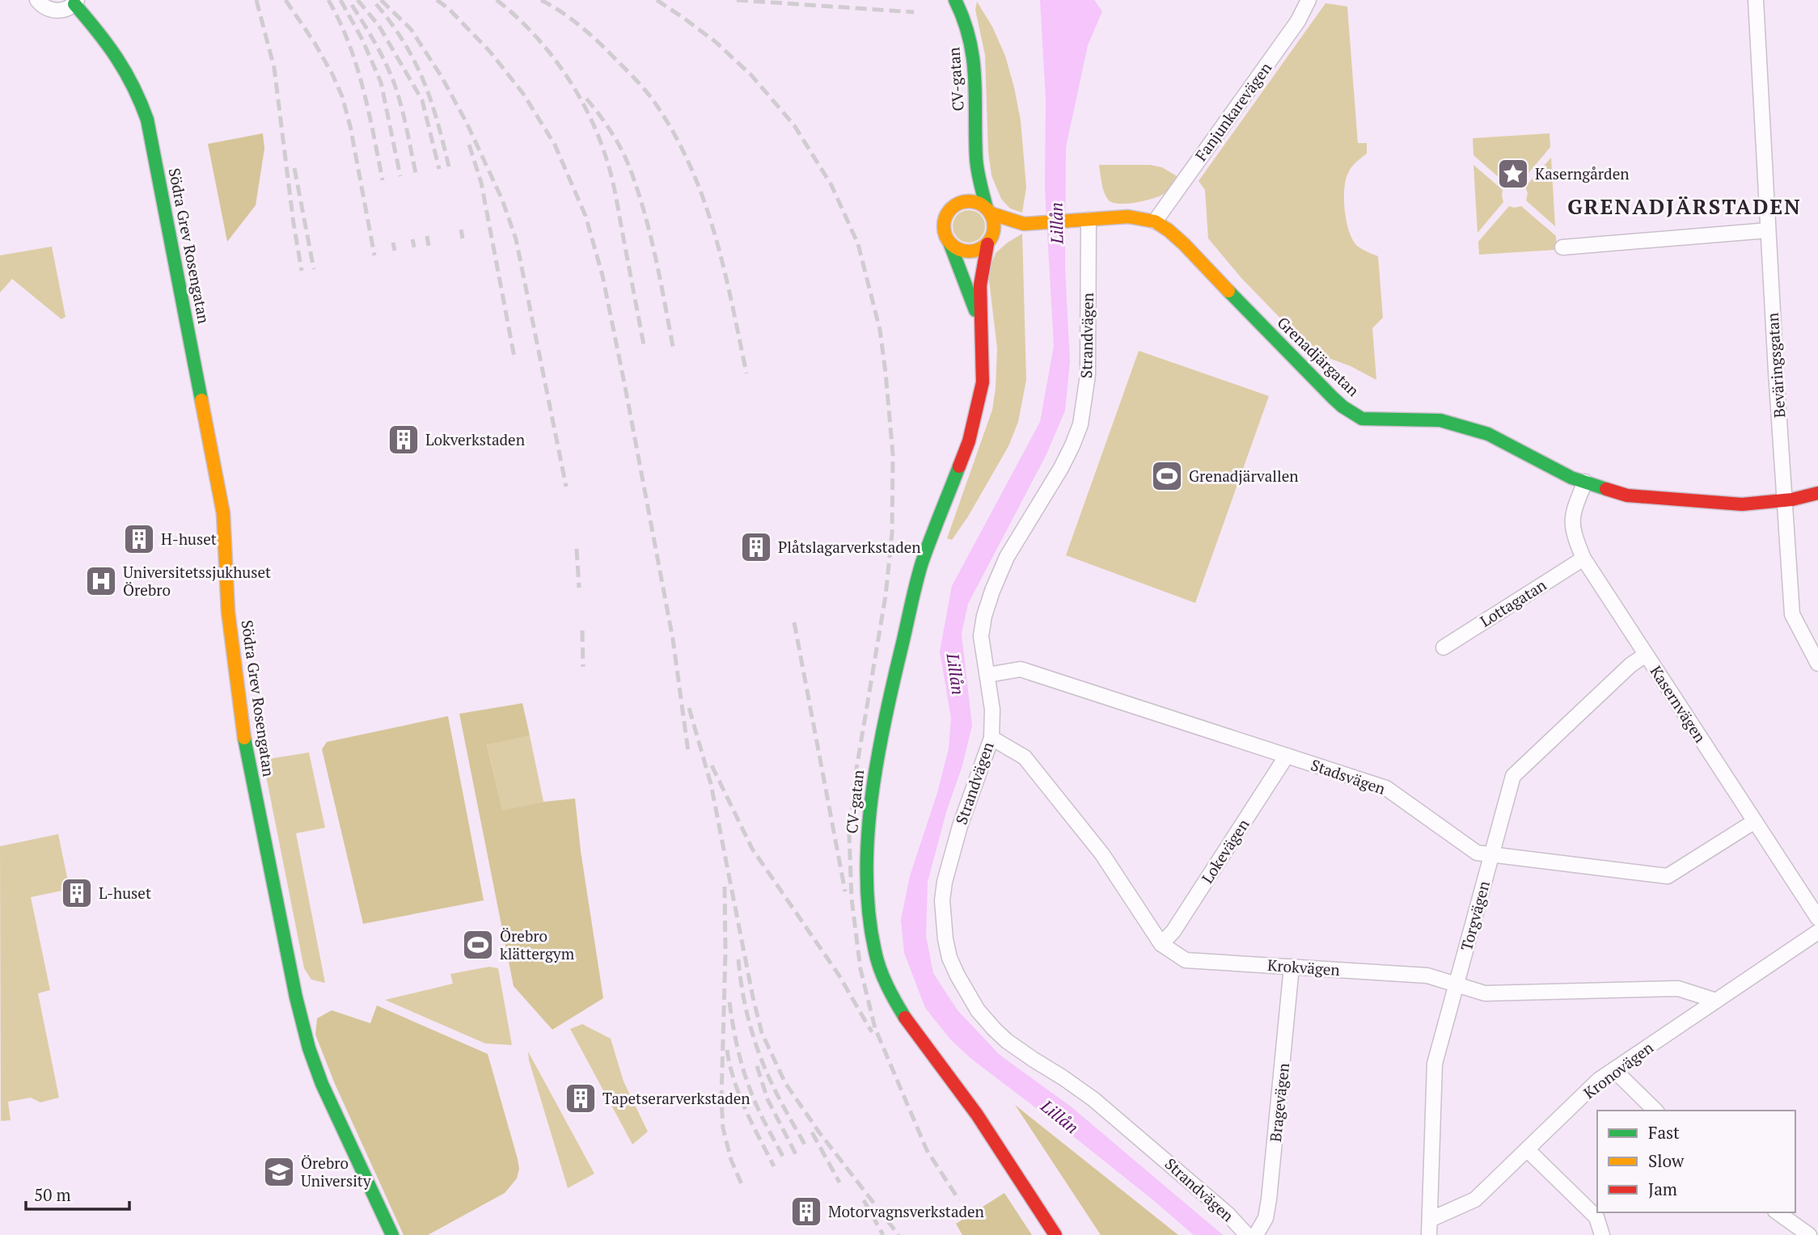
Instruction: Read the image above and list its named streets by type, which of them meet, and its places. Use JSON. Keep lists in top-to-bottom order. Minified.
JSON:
{"streets":{"street":["CV-gatan","Fanjunkarevägen","Södra Grev Rosengatan","Strandvägen","Grenadjärgatan","Beväringsgatan","Lottagatan","Kasernvägen","Stadsvägen","Lokevägen","Torgvägen","Krokvägen","Kronovägen","Bragevägen"]},"crossings":[["CV-gatan","Grenadjärgatan"],["Fanjunkarevägen","Grenadjärgatan"],["Strandvägen","Grenadjärgatan"],["Strandvägen","Stadsvägen"],["Strandvägen","Krokvägen"],["Grenadjärgatan","Beväringsgatan"],["Grenadjärgatan","Kasernvägen"],["Lottagatan","Kasernvägen"],["Kasernvägen","Stadsvägen"],["Kasernvägen","Torgvägen"],["Stadsvägen","Lokevägen"],["Stadsvägen","Torgvägen"],["Lokevägen","Krokvägen"],["Torgvägen","Krokvägen"],["Torgvägen","Kronovägen"],["Krokvägen","Kronovägen"],["Krokvägen","Bragevägen"]],"districts":["GRENADJÄRSTADEN"],"water":["Lillån"],"places":{"place":["Kaserngården"],"building":["Lokverkstaden","H-huset","Plåtslagarverkstaden","L-huset","Tapetserarverkstaden","Motorvagnsverkstaden"],"sports":["Grenadjärvallen","Örebro klättergym"],"hospital":["Universitetssjukhuset Örebro"],"school or university":["Örebro University"]},"legend":["Fast","Slow","Jam"],"scale_bar":"50 m"}
